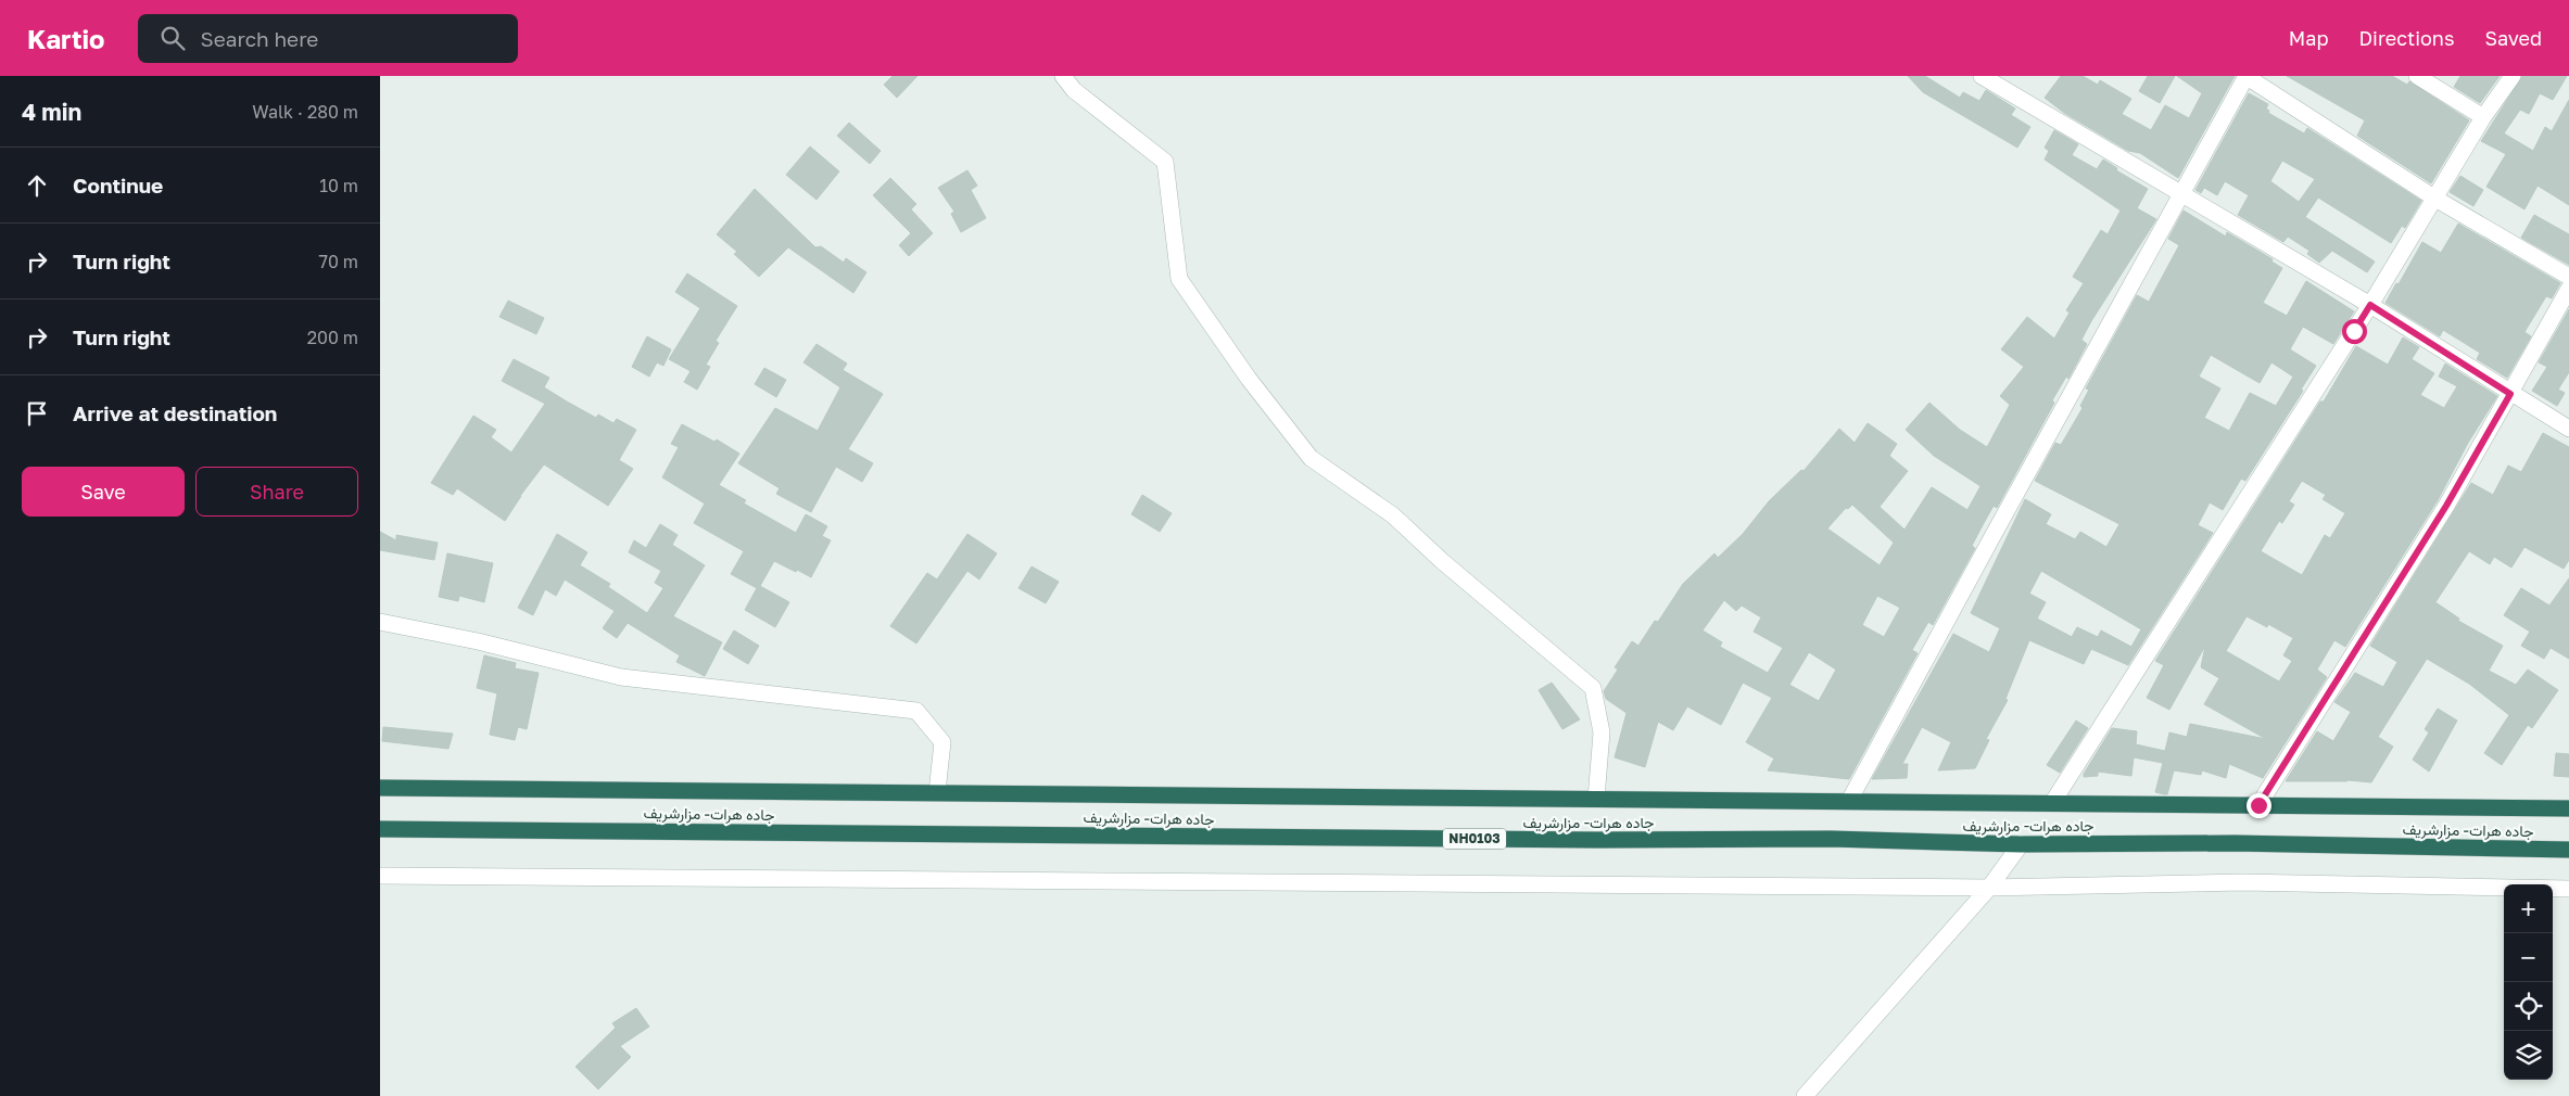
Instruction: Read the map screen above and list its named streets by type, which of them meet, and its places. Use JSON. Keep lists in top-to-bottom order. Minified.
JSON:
{"streets":{"highway":["جاده هرات- مزارشریف","NH0103"]},"page":{"header":"Kartio","search":"Search here","nav":["Map","Directions","Saved"],"heading":["4 min","Walk · 280 m"],"list":[["Continue","10 m"],["Turn right","70 m"],["Turn right","200 m"],"Arrive at destination"],"buttons":["Save","Share"],"map_buttons":["+","−"]}}
